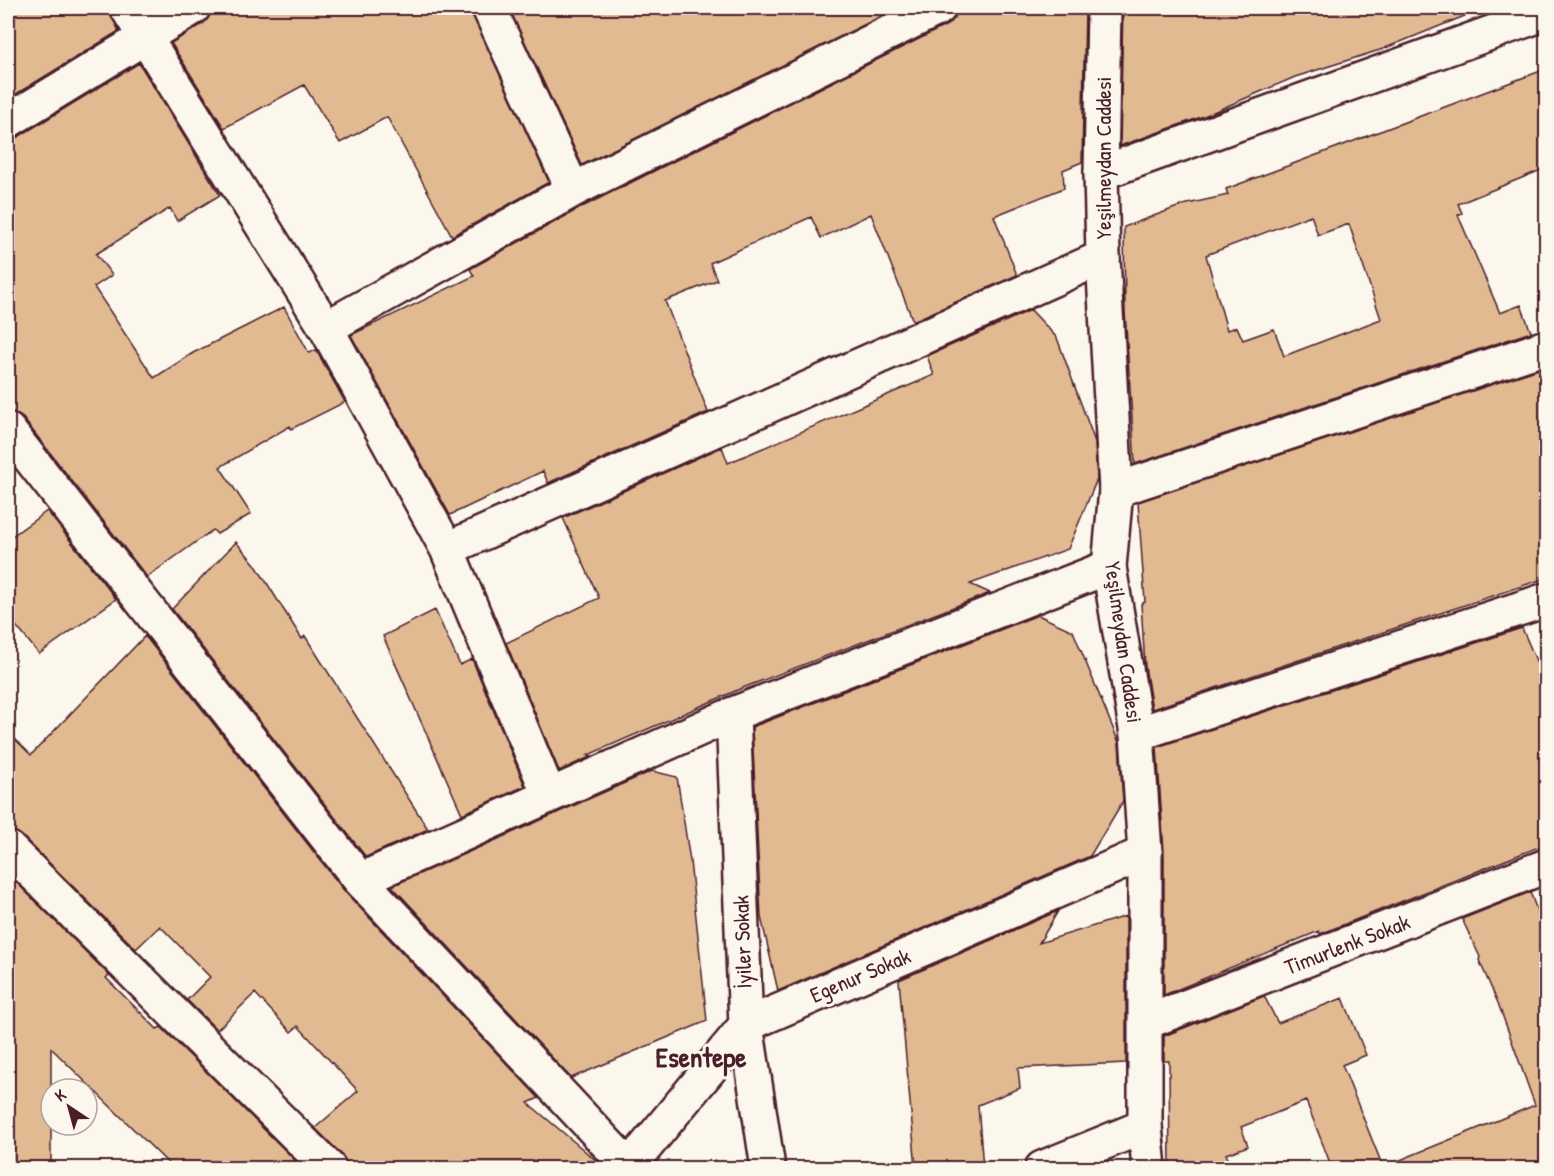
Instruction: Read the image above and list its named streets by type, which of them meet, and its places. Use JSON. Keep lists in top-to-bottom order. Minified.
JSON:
{"streets":{"street":["Yeşilmeydan Caddesi","İyiler Sokak","Timurlenk Sokak","Egenur Sokak"]},"crossings":[["Yeşilmeydan Caddesi","Timurlenk Sokak"],["Yeşilmeydan Caddesi","Egenur Sokak"],["İyiler Sokak","Egenur Sokak"]],"districts":["Esentepe"],"north":"top left"}
